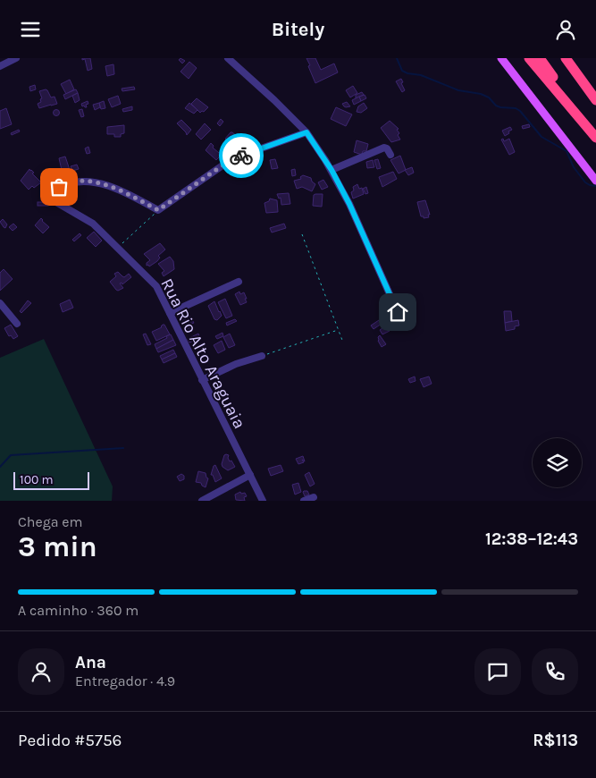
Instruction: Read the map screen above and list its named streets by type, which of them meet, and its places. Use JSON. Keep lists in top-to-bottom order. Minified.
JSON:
{"streets":{"street":["Rua Rio Alto Araguaia"]},"scale_bar":"100 m","page":{"header":"Bitely","scale":"100 m","heading":["3 min","Chega em","12:38–12:43"],"panel":["Ana","Entregador · 4.9","Pedido #5756","R$113"],"bar":"A caminho · 360 m"}}
